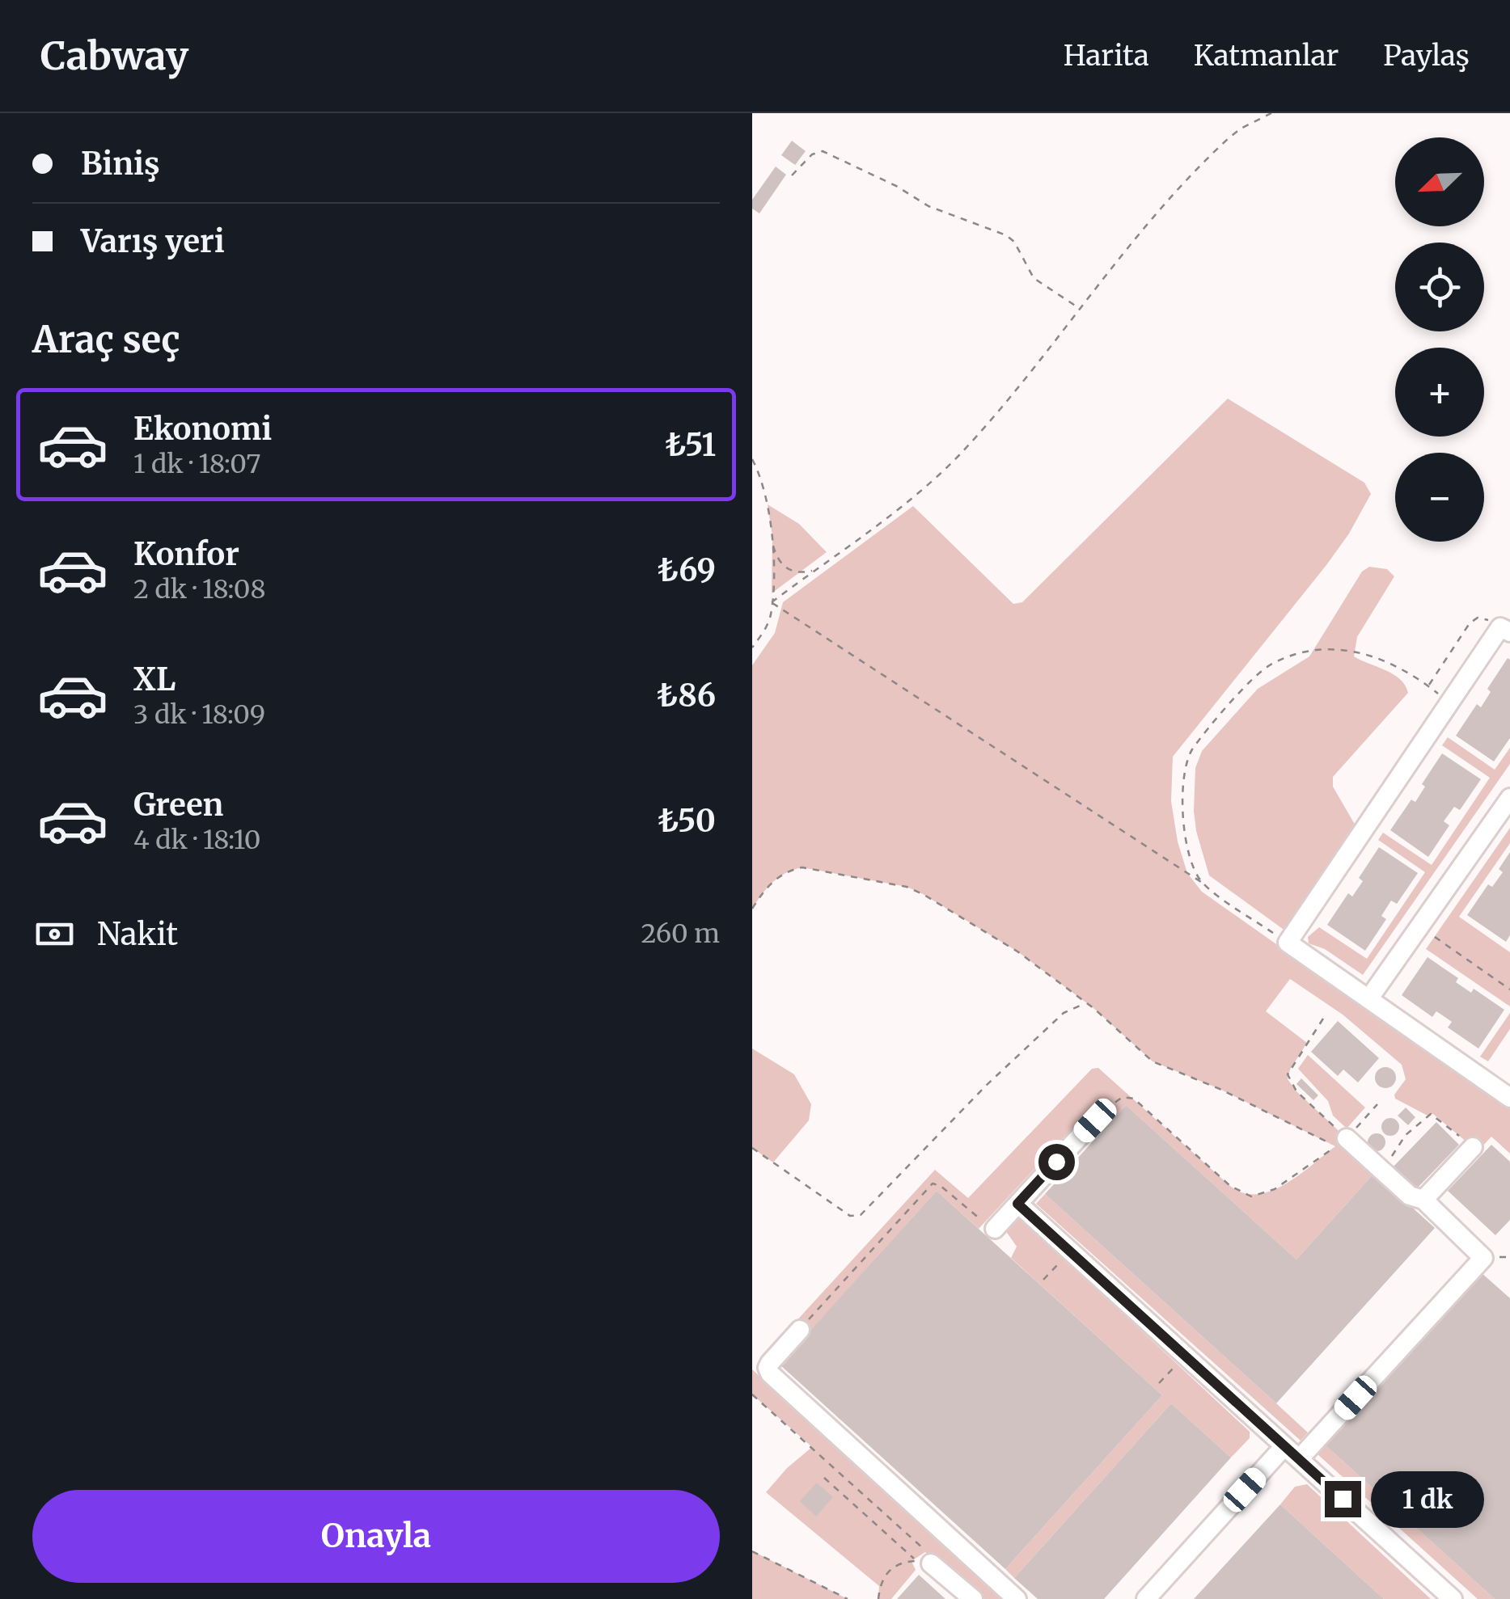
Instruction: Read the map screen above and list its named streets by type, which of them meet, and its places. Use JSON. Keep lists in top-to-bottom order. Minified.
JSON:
{"north":"bottom left","page":{"header":"Cabway","nav":["Harita","Katmanlar","Paylaş"],"banner":["Biniş","Varış yeri"],"map_buttons":["+","−"],"heading":"Araç seç","list":[{"name":"Ekonomi","note":"1 dk · 18:07","value":"₺51"},{"name":"Konfor","note":"2 dk · 18:08","value":"₺69"},{"name":"XL","note":"3 dk · 18:09","value":"₺86"},{"name":"Green","note":"4 dk · 18:10","value":"₺50"}],"pay":["Nakit","260 m"],"bubble":"1 dk","buttons":"Onayla"}}
